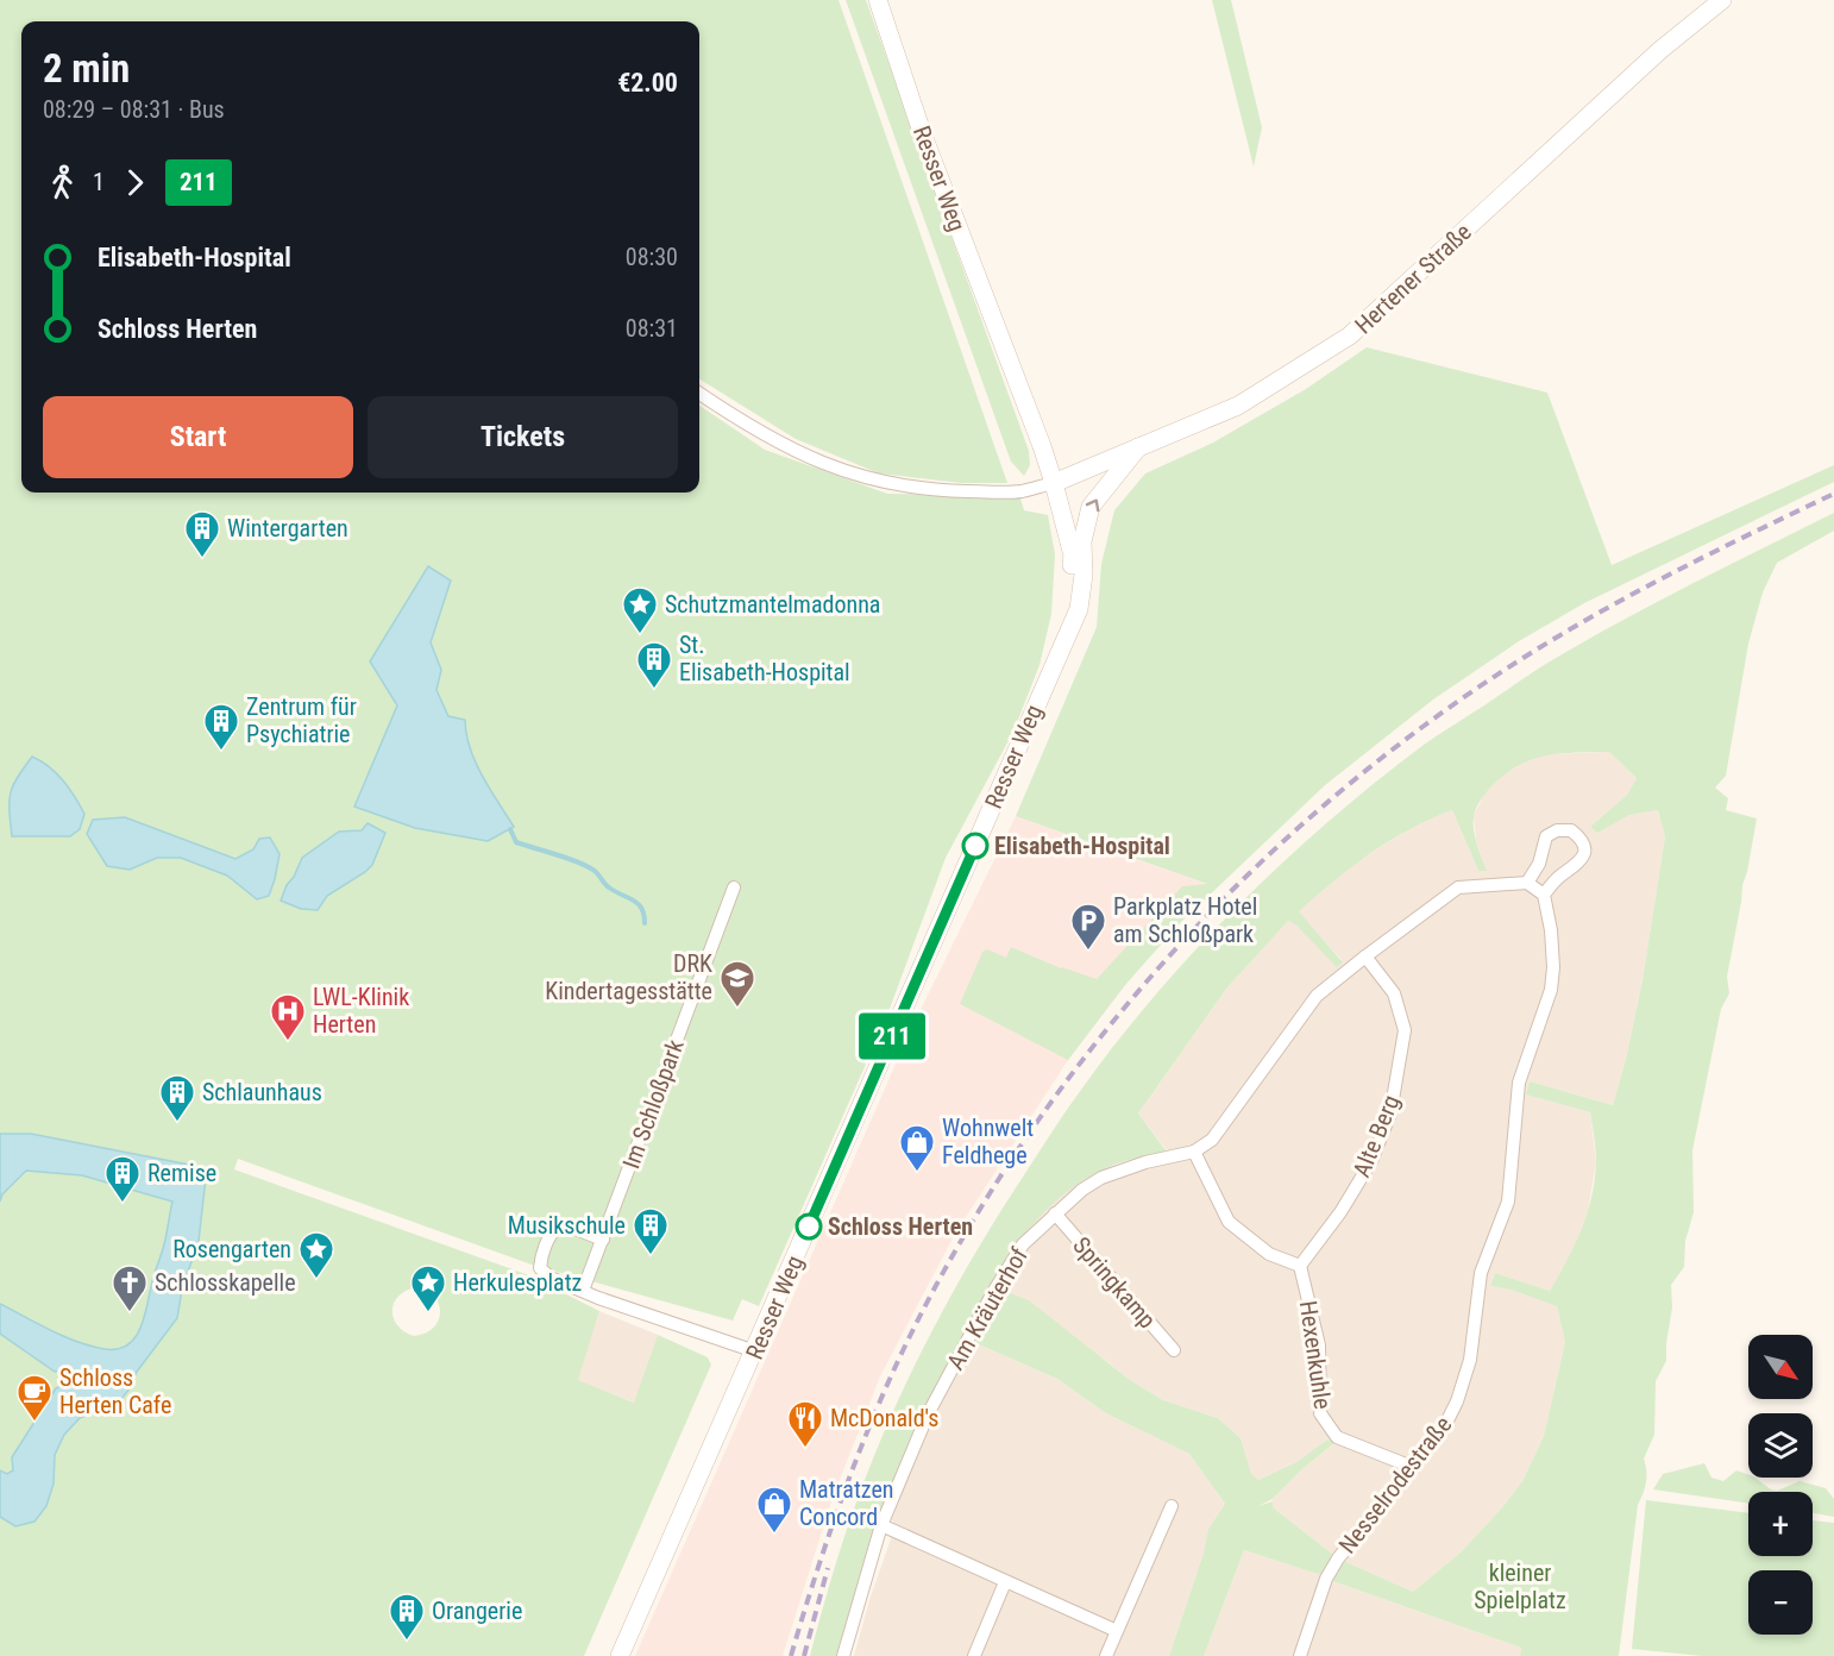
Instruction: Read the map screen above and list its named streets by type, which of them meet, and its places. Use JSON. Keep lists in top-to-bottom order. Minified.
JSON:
{"streets":{"main road":["Resser Weg","Hertener Straße"],"street":["Im Schloßpark","Alte Berg","Springkamp","Am Kräuterhof","Hexenkuhle","Nesselrodestraße"]},"crossings":[["Resser Weg","Hertener Straße"],["Alte Berg","Am Kräuterhof"],["Alte Berg","Hexenkuhle"],["Springkamp","Am Kräuterhof"],["Hexenkuhle","Nesselrodestraße"]],"parks":["kleiner Spielplatz"],"places":{"building":["Wintergarten","St. Elisabeth-Hospital","Zentrum für Psychiatrie","Schlaunhaus","Remise","Musikschule","Orangerie"],"place":["Schutzmantelmadonna","Rosengarten","Herkulesplatz"],"other":["Elisabeth-Hospital","Schloss Herten"],"parking":["Parkplatz Hotel am Schloßpark"],"school or university":["DRK Kindertagesstätte"],"hospital":["LWL-Klinik Herten"],"shop":["Wohnwelt Feldhege","Matratzen Concord"],"church":["Schlosskapelle"],"cafe":["Schloss Herten Cafe"],"restaurant":["McDonald's"]},"lines":["bus line 211"],"north":"bottom right","page":{"on_map":"211","heading":["2 min","08:29 – 08:31 · Bus","€2.00"],"legs":["1","211"],"list":[{"name":"Elisabeth-Hospital","value":"08:30"},{"name":"Schloss Herten","value":"08:31"}],"buttons":["Start","Tickets"],"map_buttons":["+","−"]}}
